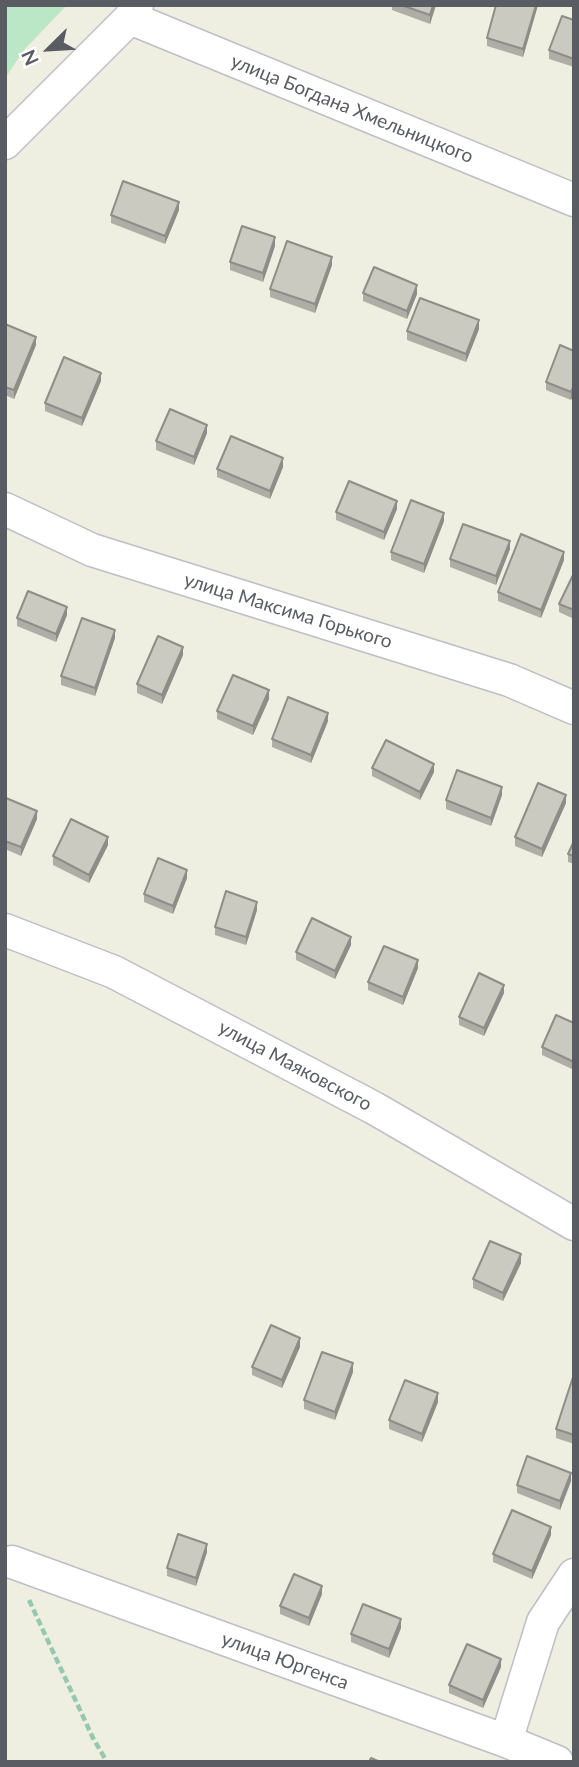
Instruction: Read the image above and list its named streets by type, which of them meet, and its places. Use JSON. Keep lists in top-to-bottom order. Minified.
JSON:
{"streets":{"street":["улица Богдана Хмельницкого","улица Максима Горького","улица Маяковского","улица Юргенса"]},"north":"bottom left"}
